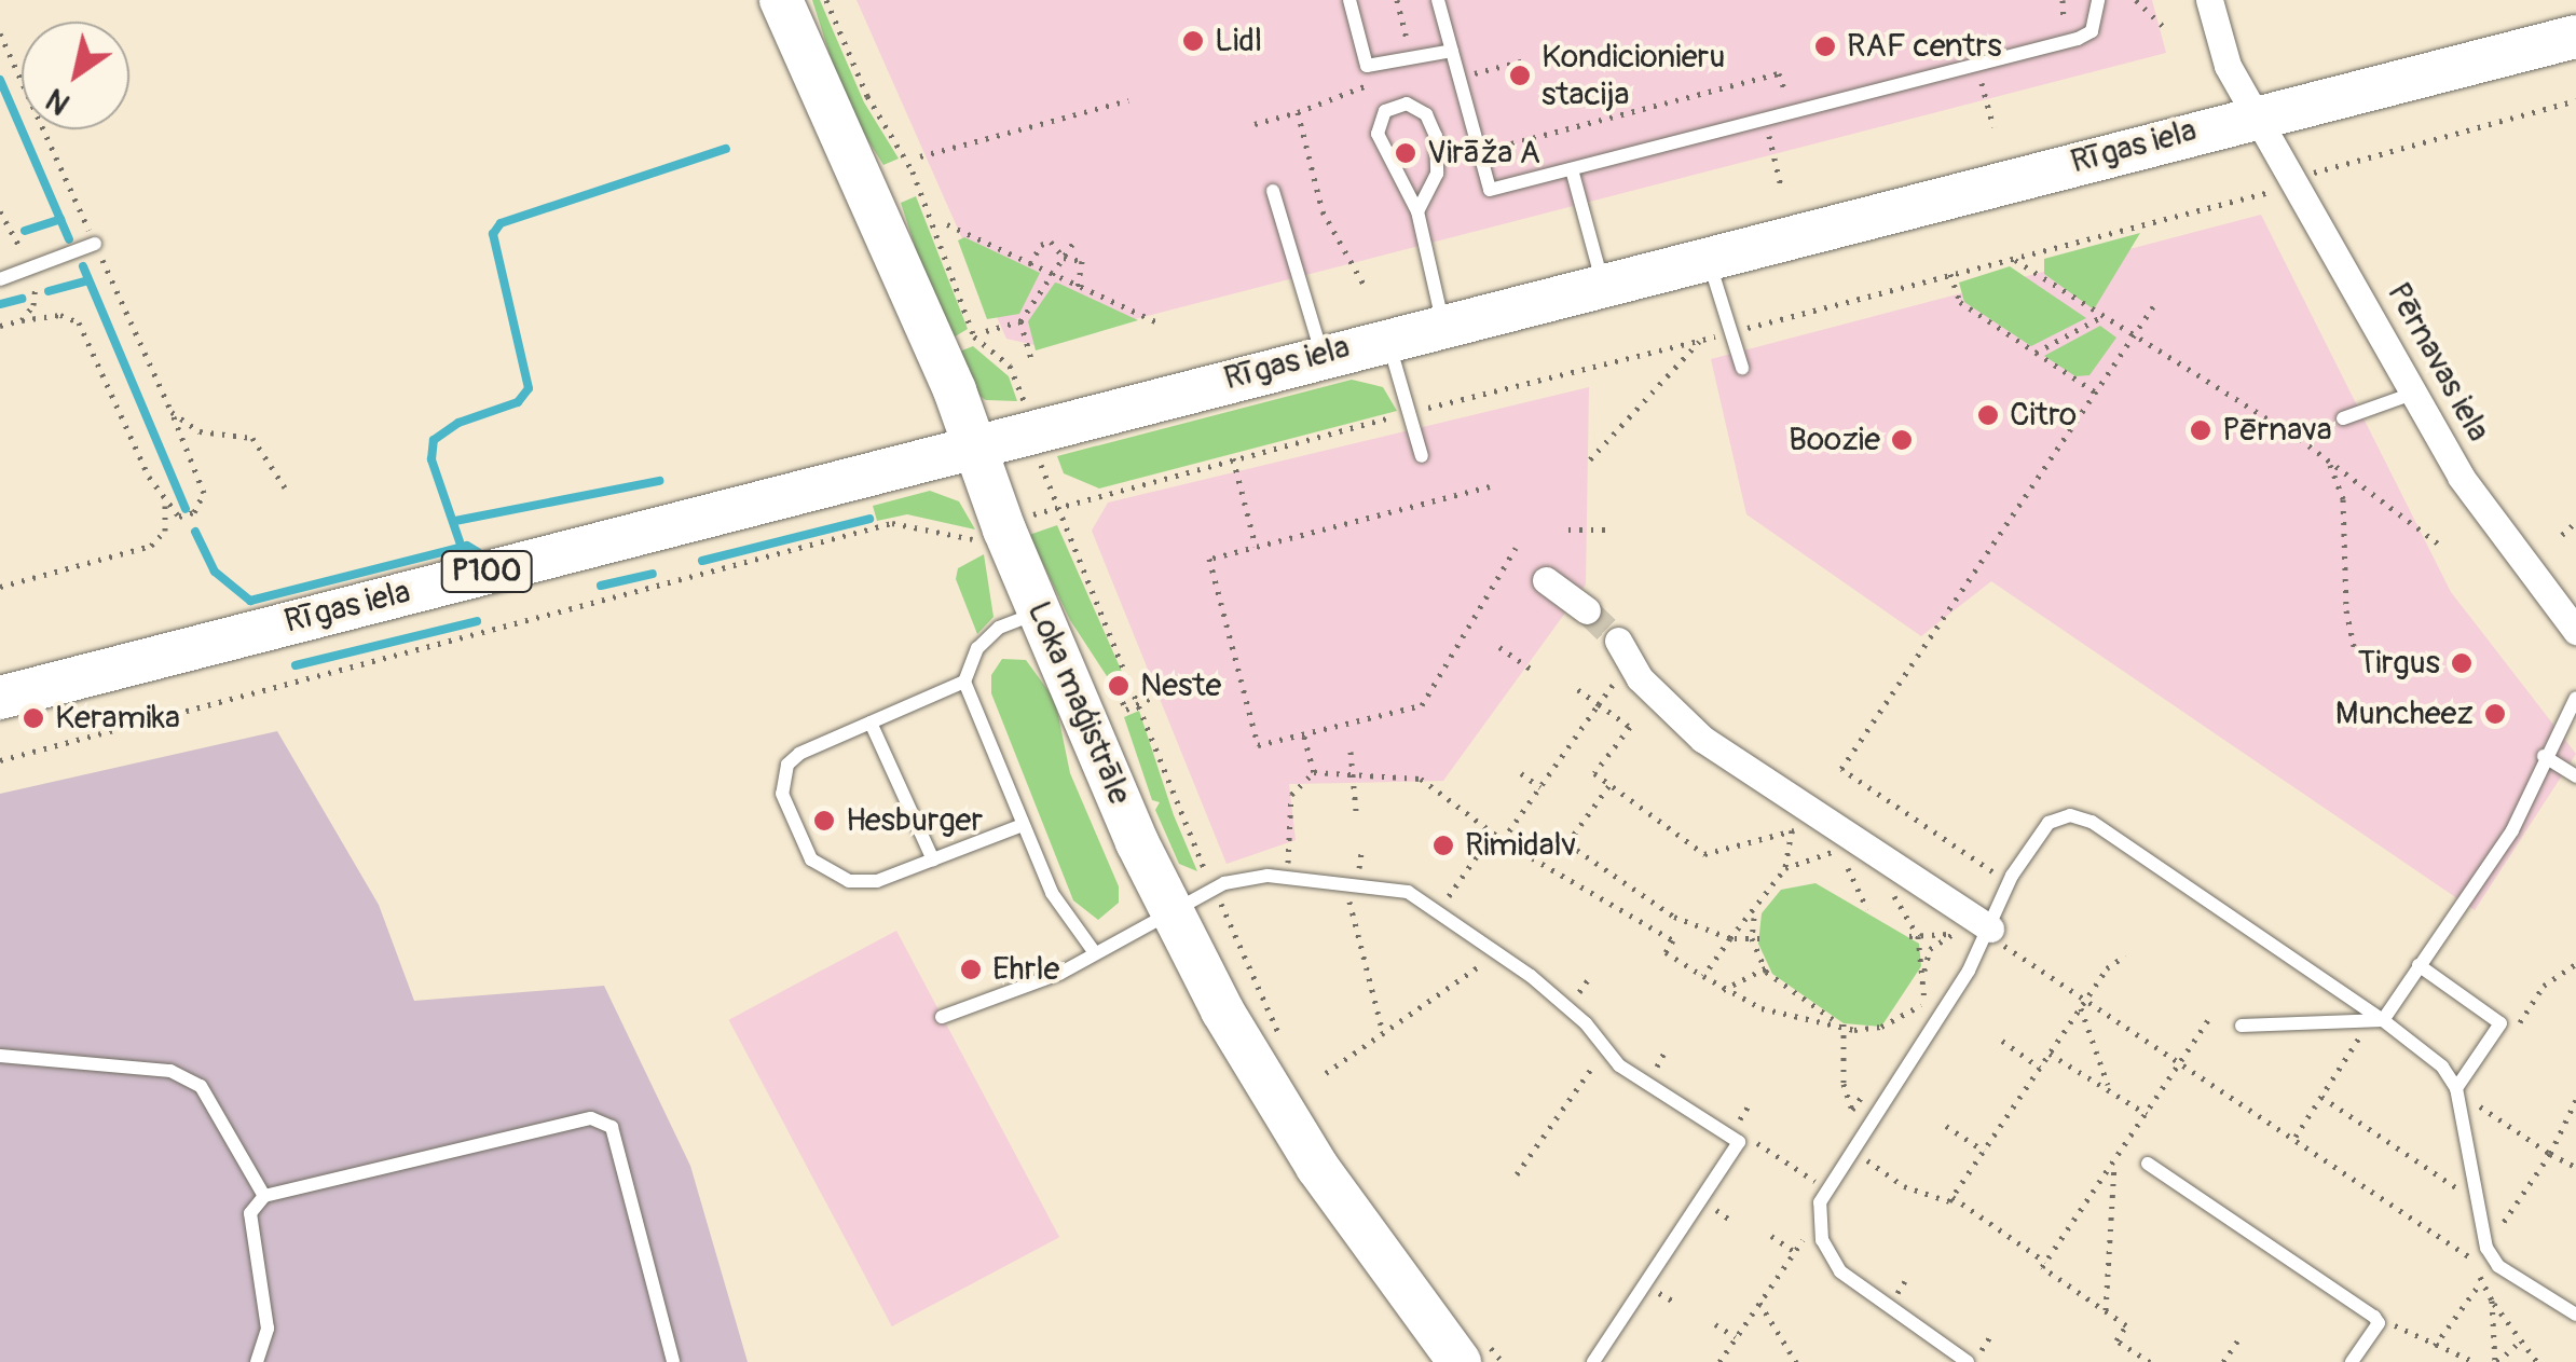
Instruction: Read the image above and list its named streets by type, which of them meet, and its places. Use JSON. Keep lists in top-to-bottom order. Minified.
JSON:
{"streets":{"main road":["Rīgas iela","P100","Loka maģistrāle"],"street":["Pērnavas iela"]},"crossings":[["Rīgas iela","Pērnavas iela"],["Rīgas iela","Loka maģistrāle"]],"places":["Lidl","RAF centrs","Kondicionieru stacija","Virāža A","Citro","Pērnava","Boozie","Tirgus","Neste","Muncheez","Keramika","Hesburger","Rimidalv","Ehrle"],"north":"bottom left"}
